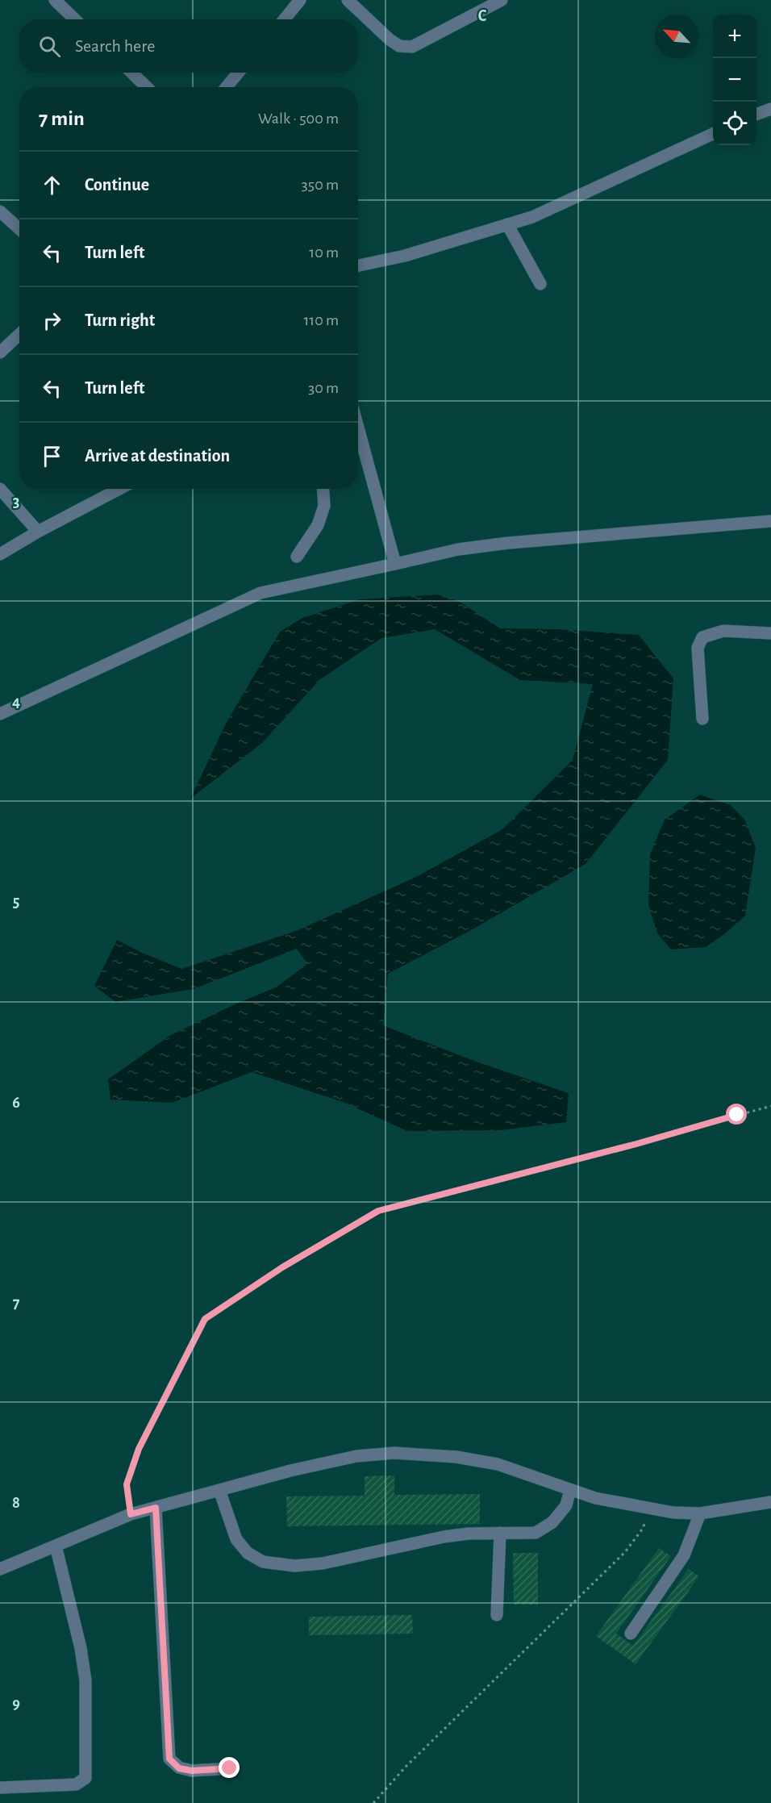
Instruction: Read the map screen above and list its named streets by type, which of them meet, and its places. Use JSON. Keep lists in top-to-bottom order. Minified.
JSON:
{"north":"top left","page":{"map_buttons":["+","−"],"search":"Search here","heading":["7 min","Walk · 500 m"],"list":[["Continue","350 m"],["Turn left","10 m"],["Turn right","110 m"],["Turn left","30 m"],"Arrive at destination"]},"grid":{"columns":["C"],"rows":["3","4","5","6","7","8","9"]}}
